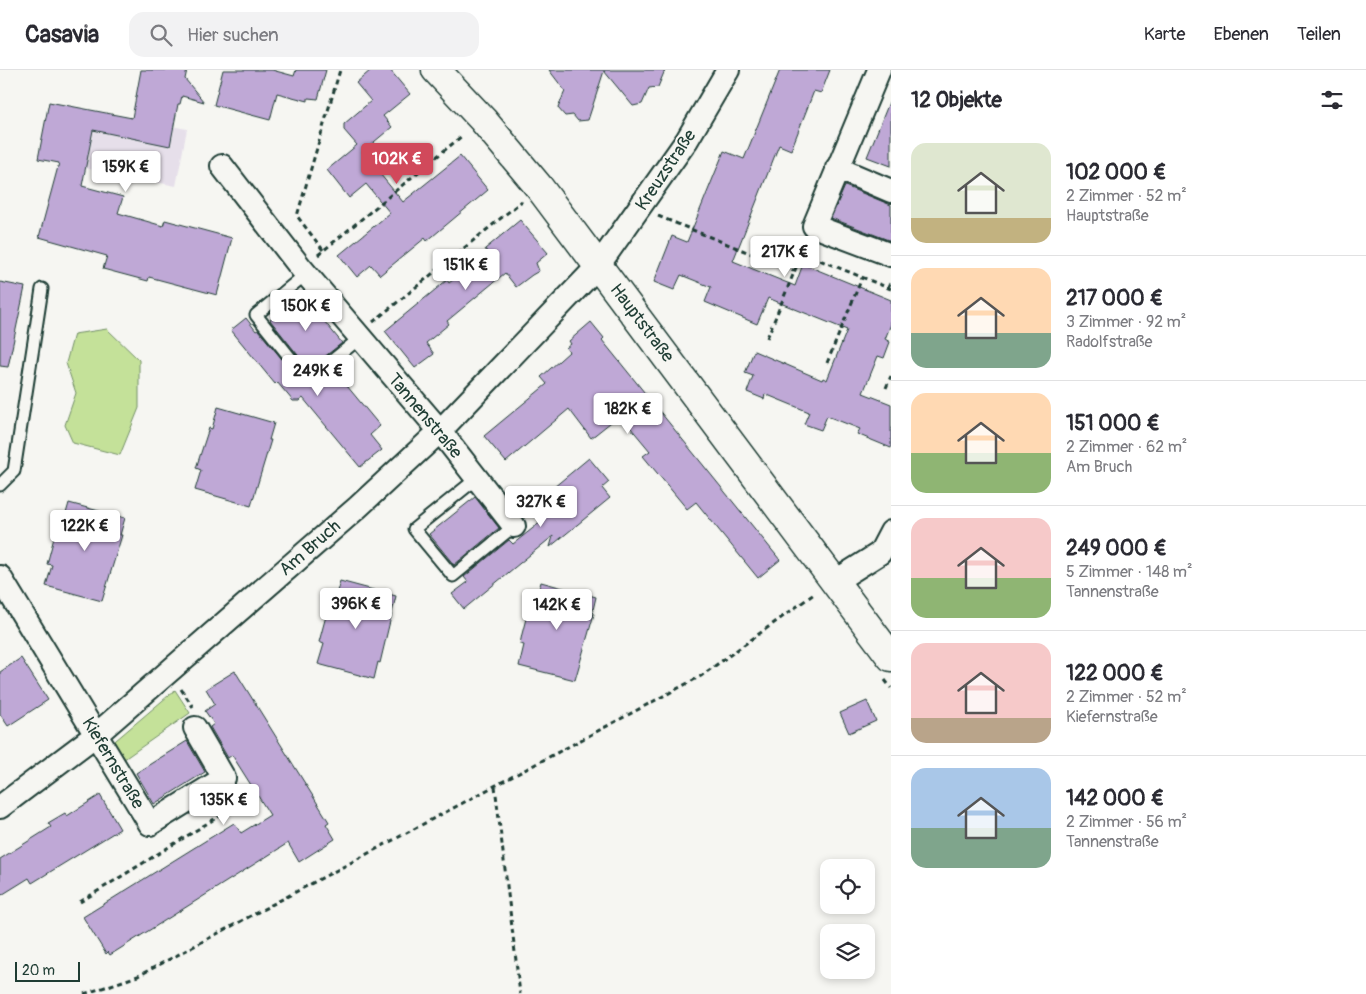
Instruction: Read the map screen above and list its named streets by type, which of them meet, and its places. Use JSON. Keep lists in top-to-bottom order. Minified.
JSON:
{"streets":{"street":["Kreuzstraße","Hauptstraße","Tannenstraße","Am Bruch","Kiefernstraße"]},"crossings":[["Kreuzstraße","Hauptstraße"],["Kreuzstraße","Am Bruch"],["Hauptstraße","Am Bruch"],["Tannenstraße","Am Bruch"],["Am Bruch","Kiefernstraße"]],"scale_bar":"20 m","page":{"header":"Casavia","search":"Hier suchen","nav":["Karte","Ebenen","Teilen"],"heading":"12 Objekte","list":[{"name":"102 000 €","note":"2 Zimmer · 52 m² · Hauptstraße"},{"name":"217 000 €","note":"3 Zimmer · 92 m² · Radolfstraße"},{"name":"151 000 €","note":"2 Zimmer · 62 m² · Am Bruch"},{"name":"249 000 €","note":"5 Zimmer · 148 m² · Tannenstraße"},{"name":"122 000 €","note":"2 Zimmer · 52 m² · Kiefernstraße"},{"name":"142 000 €","note":"2 Zimmer · 56 m² · Tannenstraße"}],"price":["102K €","159K €","217K €","151K €","150K €","249K €","182K €","327K €","122K €","396K €","142K €","135K €"],"scale":"20 m"}}
